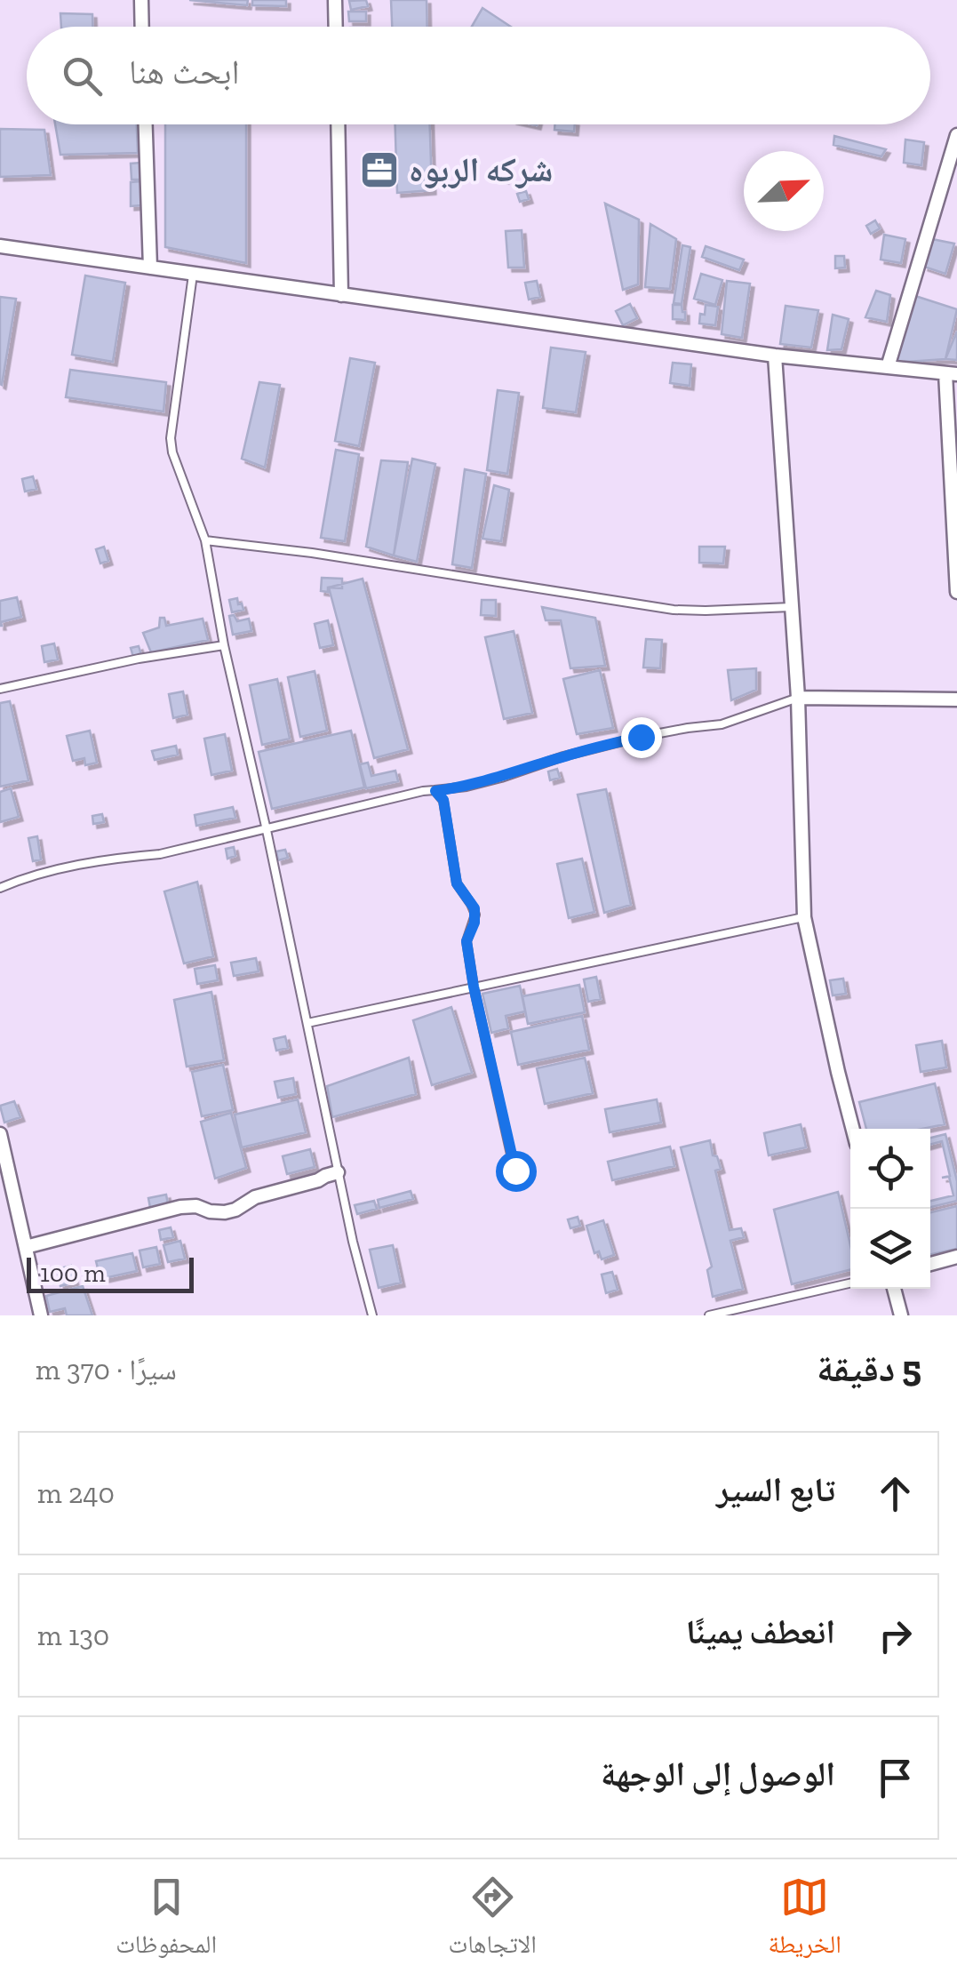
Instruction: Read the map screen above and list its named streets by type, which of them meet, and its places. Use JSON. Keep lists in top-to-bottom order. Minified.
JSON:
{"places":{"office":["شركه الربوه"]},"scale_bar":"100 m","north":"top right","page":{"search":"ابحث هنا","scale":"100 m","heading":["5 دقيقة","سيرًا · 370 m"],"list":[["تابع السير","240 m"],["انعطف يمينًا","130 m"],"الوصول إلى الوجهة"],"nav":["الخريطة","الاتجاهات","المحفوظات"]}}
